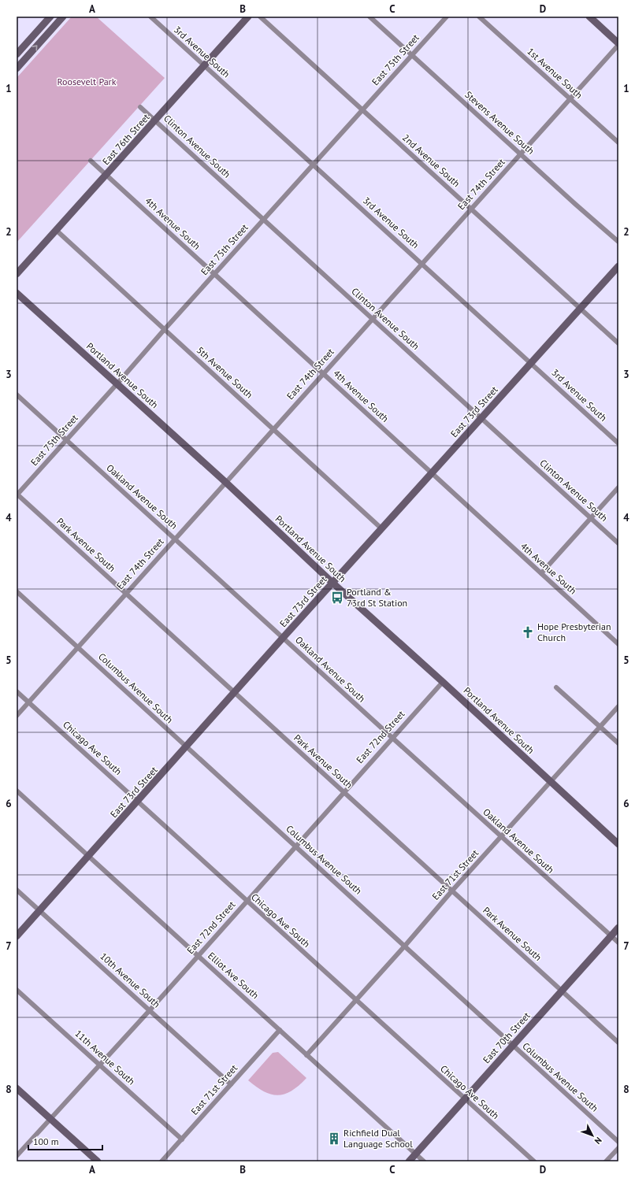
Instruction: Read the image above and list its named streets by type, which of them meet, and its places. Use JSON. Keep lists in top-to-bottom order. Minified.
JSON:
{"streets":{"street":["3rd Avenue South","East 75th Street","1st Avenue South","Stevens Avenue South","East 76th Street","Clinton Avenue South","2nd Avenue South","East 74th Street","4th Avenue South","5th Avenue South","Portland Avenue South","East 73rd Street","Oakland Avenue South","Park Avenue South","Columbus Avenue South","East 72nd Street","Chicago Ave South","East 71st Street","Elliot Ave South","10th Avenue South","East 70th Street","11th Avenue South"]},"crossings":[["3rd Avenue South","East 75th Street"],["3rd Avenue South","East 76th Street"],["3rd Avenue South","East 74th Street"],["3rd Avenue South","East 73rd Street"],["East 75th Street","Stevens Avenue South"],["East 75th Street","Clinton Avenue South"],["East 75th Street","2nd Avenue South"],["East 75th Street","4th Avenue South"],["East 75th Street","5th Avenue South"],["East 75th Street","Portland Avenue South"],["East 75th Street","Oakland Avenue South"],["East 75th Street","Park Avenue South"],["1st Avenue South","East 74th Street"],["Stevens Avenue South","East 74th Street"],["East 76th Street","Clinton Avenue South"],["East 76th Street","4th Avenue South"],["East 76th Street","5th Avenue South"],["Clinton Avenue South","East 74th Street"],["Clinton Avenue South","East 73rd Street"],["2nd Avenue South","East 74th Street"],["2nd Avenue South","East 73rd Street"],["East 74th Street","4th Avenue South"],["East 74th Street","5th Avenue South"],["East 74th Street","Portland Avenue South"],["East 74th Street","Oakland Avenue South"],["East 74th Street","Park Avenue South"],["East 74th Street","Columbus Avenue South"],["East 74th Street","Chicago Ave South"],["4th Avenue South","East 73rd Street"],["5th Avenue South","East 73rd Street"],["Portland Avenue South","East 73rd Street"],["Portland Avenue South","East 72nd Street"],["Portland Avenue South","East 71st Street"],["East 73rd Street","Oakland Avenue South"],["East 73rd Street","Park Avenue South"],["East 73rd Street","Columbus Avenue South"],["East 73rd Street","Chicago Ave South"],["East 73rd Street","Elliot Ave South"],["East 73rd Street","10th Avenue South"],["Oakland Avenue South","East 72nd Street"],["Oakland Avenue South","East 71st Street"],["Oakland Avenue South","East 70th Street"],["Park Avenue South","East 72nd Street"],["Park Avenue South","East 71st Street"],["Park Avenue South","East 70th Street"],["Columbus Avenue South","East 72nd Street"],["Columbus Avenue South","East 71st Street"],["Columbus Avenue South","East 70th Street"],["East 72nd Street","Chicago Ave South"],["East 72nd Street","Elliot Ave South"],["East 72nd Street","10th Avenue South"],["East 72nd Street","11th Avenue South"],["Chicago Ave South","East 71st Street"],["Chicago Ave South","East 70th Street"],["East 71st Street","Elliot Ave South"],["East 71st Street","10th Avenue South"],["East 71st Street","11th Avenue South"],["Elliot Ave South","East 70th Street"]],"parks":["Roosevelt Park"],"places":{"bus stop":["Portland & 73rd St Station"],"church":["Hope Presbyterian Church"],"building":["Richfield Dual Language School"]},"scale_bar":"100 m","north":"bottom right","grid":{"columns":["A","B","C","D"],"rows":["1","2","3","4","5","6","7","8"]}}
